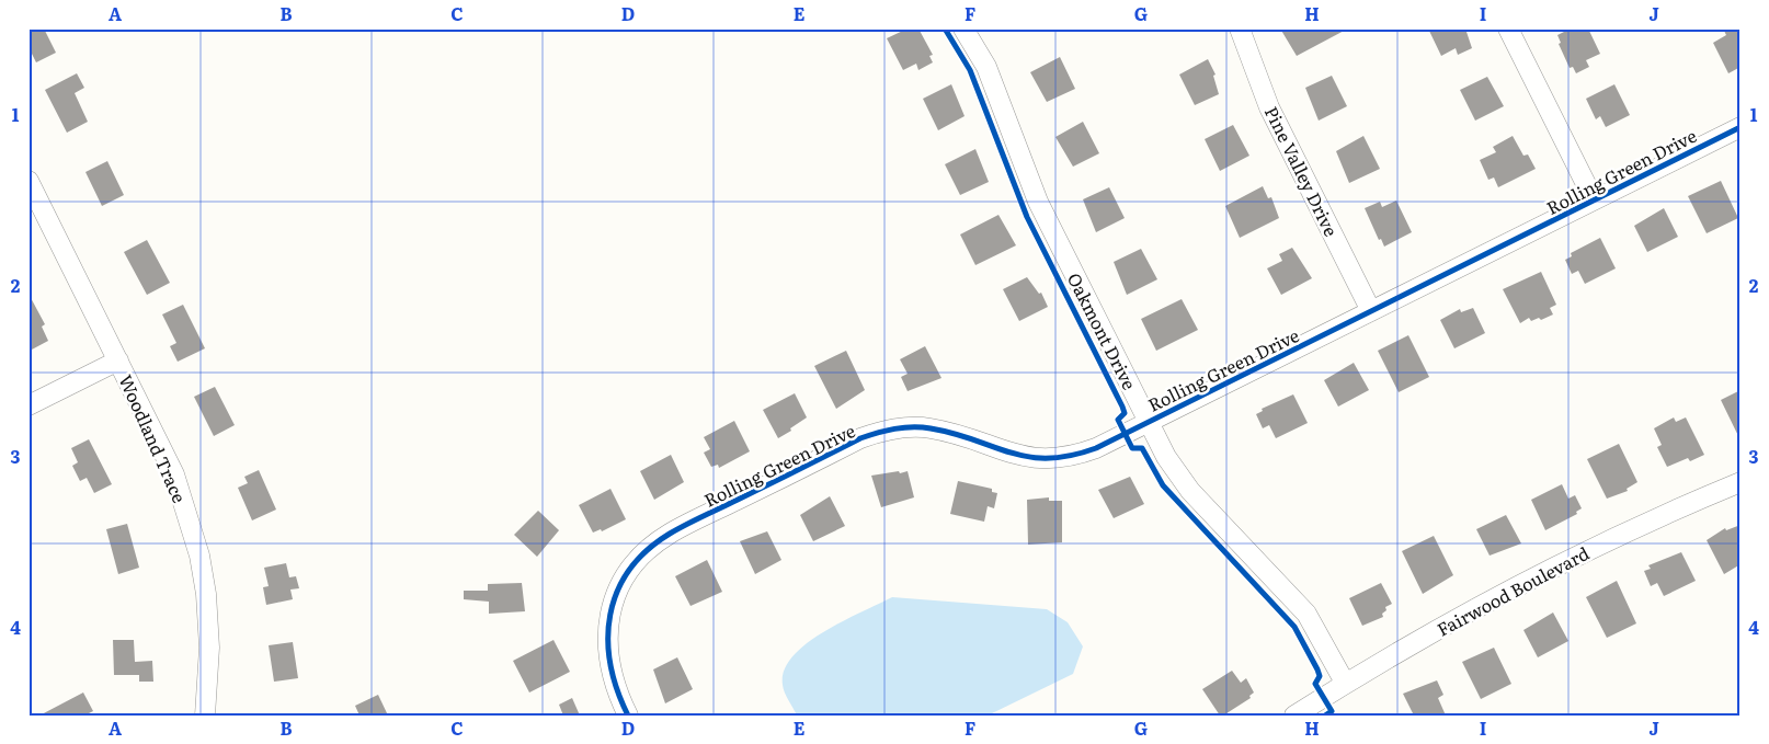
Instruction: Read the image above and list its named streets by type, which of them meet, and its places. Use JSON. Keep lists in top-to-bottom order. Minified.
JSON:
{"streets":{"street":["Pine Valley Drive","Rolling Green Drive","Oakmont Drive","Woodland Trace","Fairwood Boulevard"]},"crossings":[["Pine Valley Drive","Rolling Green Drive"],["Rolling Green Drive","Oakmont Drive"],["Oakmont Drive","Fairwood Boulevard"]],"grid":{"columns":["A","B","C","D","E","F","G","H","I","J"],"rows":["1","2","3","4"]}}
